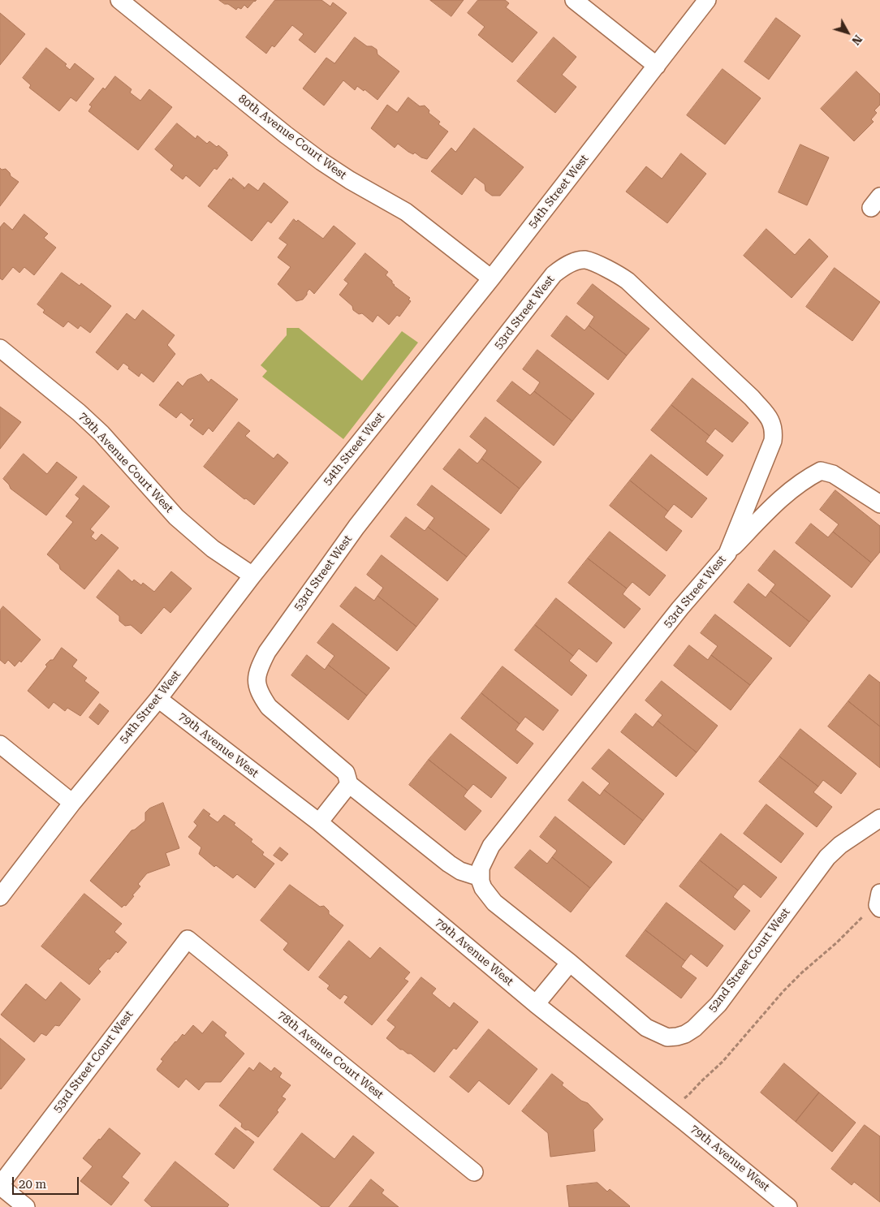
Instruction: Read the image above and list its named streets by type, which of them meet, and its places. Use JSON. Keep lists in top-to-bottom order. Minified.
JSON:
{"streets":{"street":["80th Avenue Court West","54th Street West","53rd Street West","79th Avenue Court West","79th Avenue West","52nd Street Court West","78th Avenue Court West","53rd Street Court West"]},"crossings":[["80th Avenue Court West","54th Street West"],["54th Street West","79th Avenue Court West"],["54th Street West","79th Avenue West"],["53rd Street West","52nd Street Court West"],["78th Avenue Court West","53rd Street Court West"]],"scale_bar":"20 m","north":"bottom right"}
